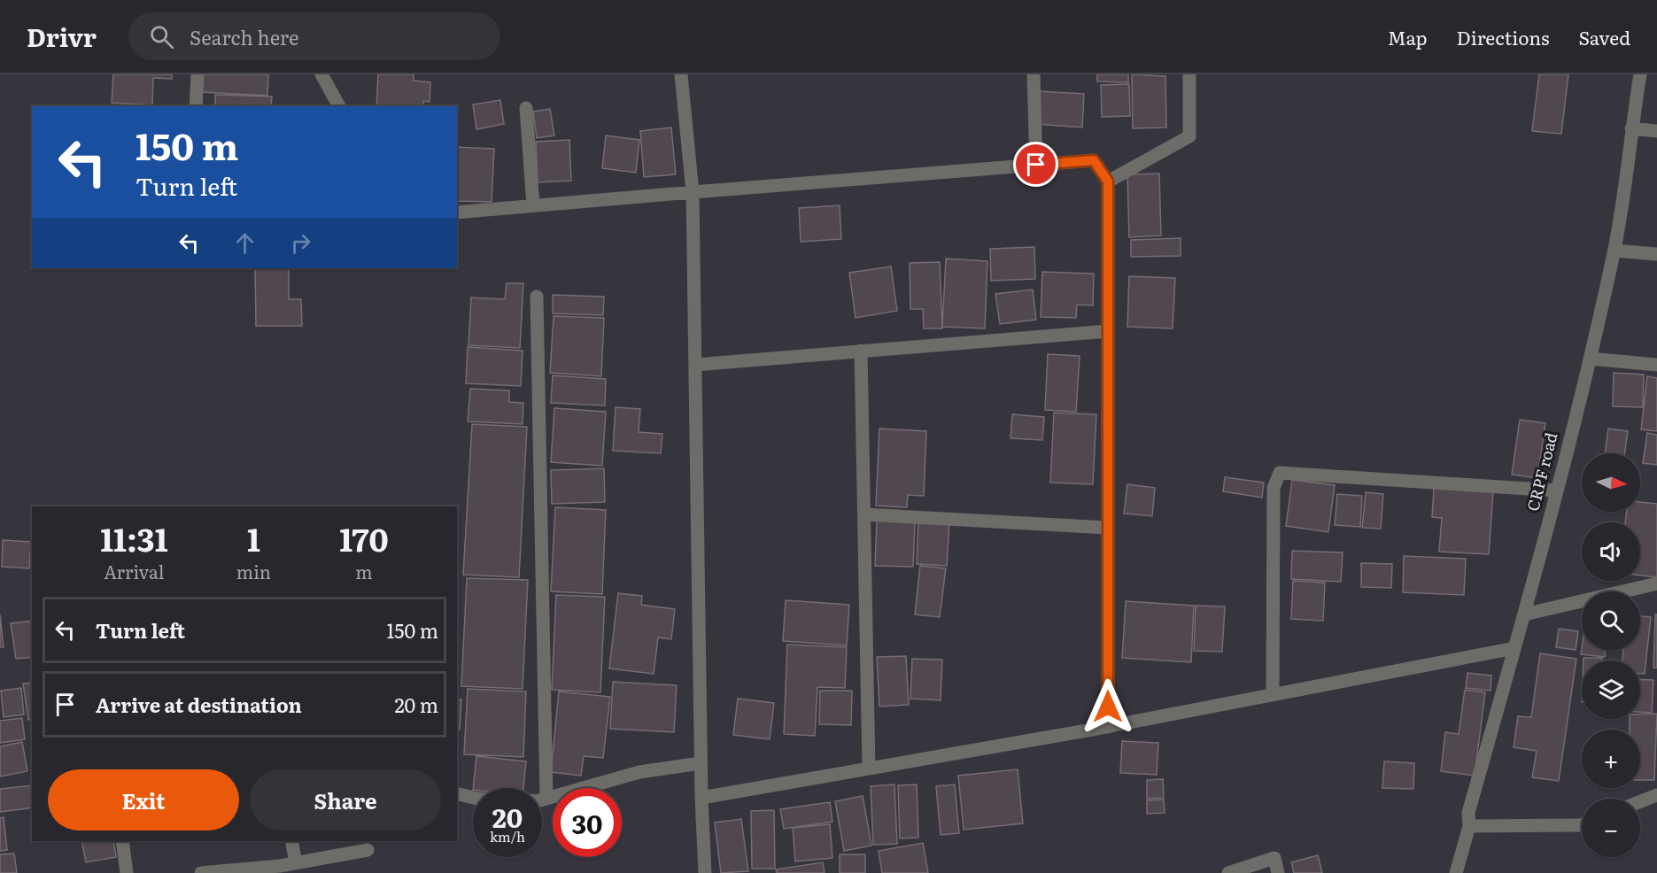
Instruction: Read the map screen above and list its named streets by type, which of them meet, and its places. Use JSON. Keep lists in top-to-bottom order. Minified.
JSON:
{"streets":{"street":["CRPF road"]},"north":"right","page":{"header":"Drivr","search":"Search here","nav":["Map","Directions","Saved"],"turn":["150 m","Turn left"],"map_buttons":["+","−"],"eta":["11:31","Arrival","1","min","170","m"],"list":[{"name":"Turn left","value":"150 m"},{"name":"Arrive at destination","value":"20 m"}],"buttons":["Exit","Share"],"speed":"20 km/h","limit":"30"}}
